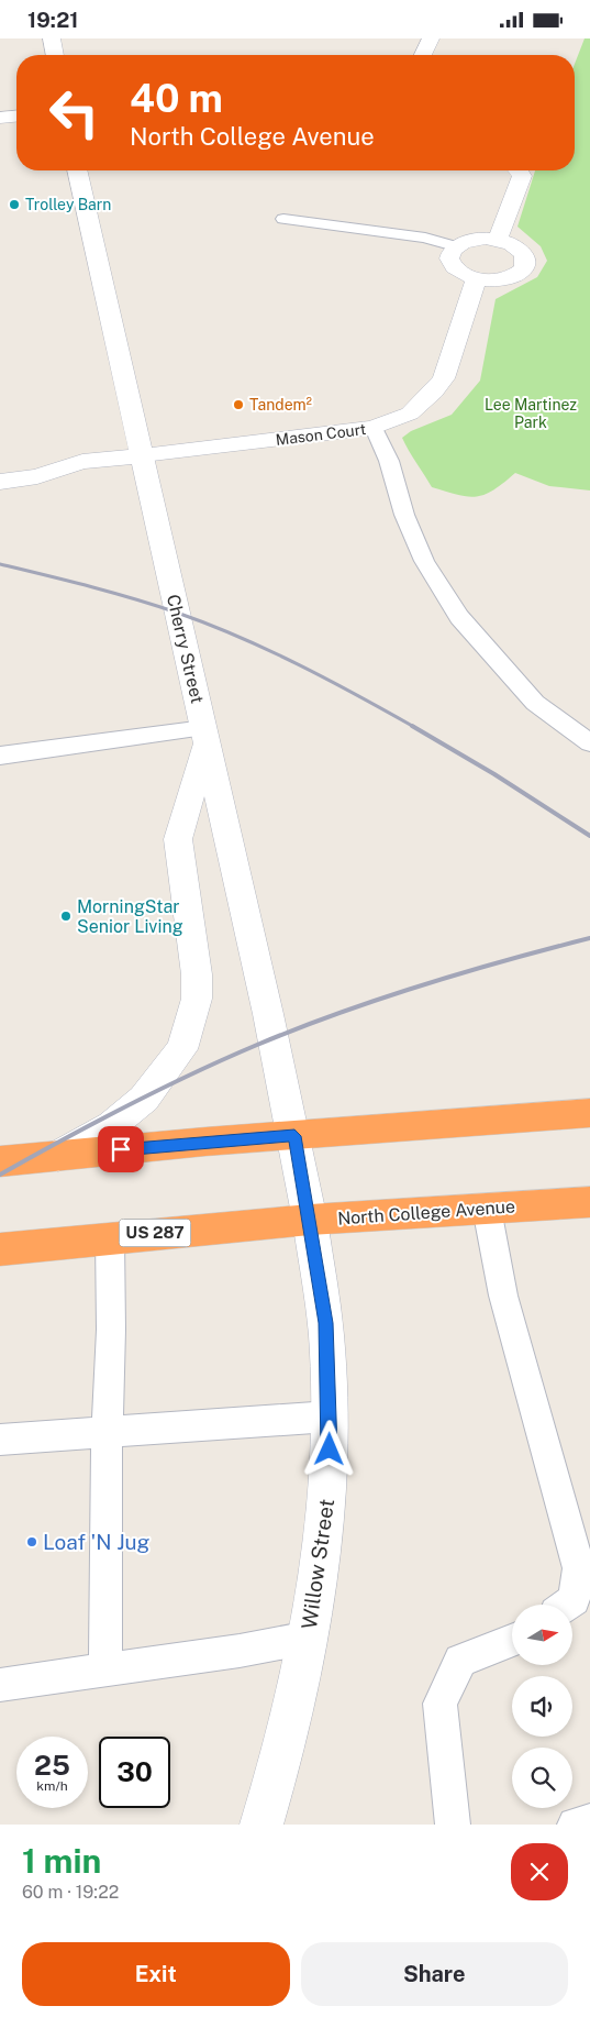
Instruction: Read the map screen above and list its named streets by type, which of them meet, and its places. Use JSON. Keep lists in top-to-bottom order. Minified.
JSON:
{"streets":{"highway":["North College Avenue","US 287"],"street":["Mason Court","Cherry Street","Willow Street"]},"crossings":[["Mason Court","Cherry Street"],["Cherry Street","Willow Street"],["North College Avenue","Willow Street"]],"parks":["Lee Martinez Park"],"places":["Trolley Barn","Tandem²","MorningStar Senior Living","Loaf 'N Jug"],"north":"right","page":{"status":"19:21","turn":["40 m","North College Avenue"],"speed":"25 km/h","limit":"30","heading":["1 min","60 m · 19:22"],"buttons":["Exit","Share"]}}
